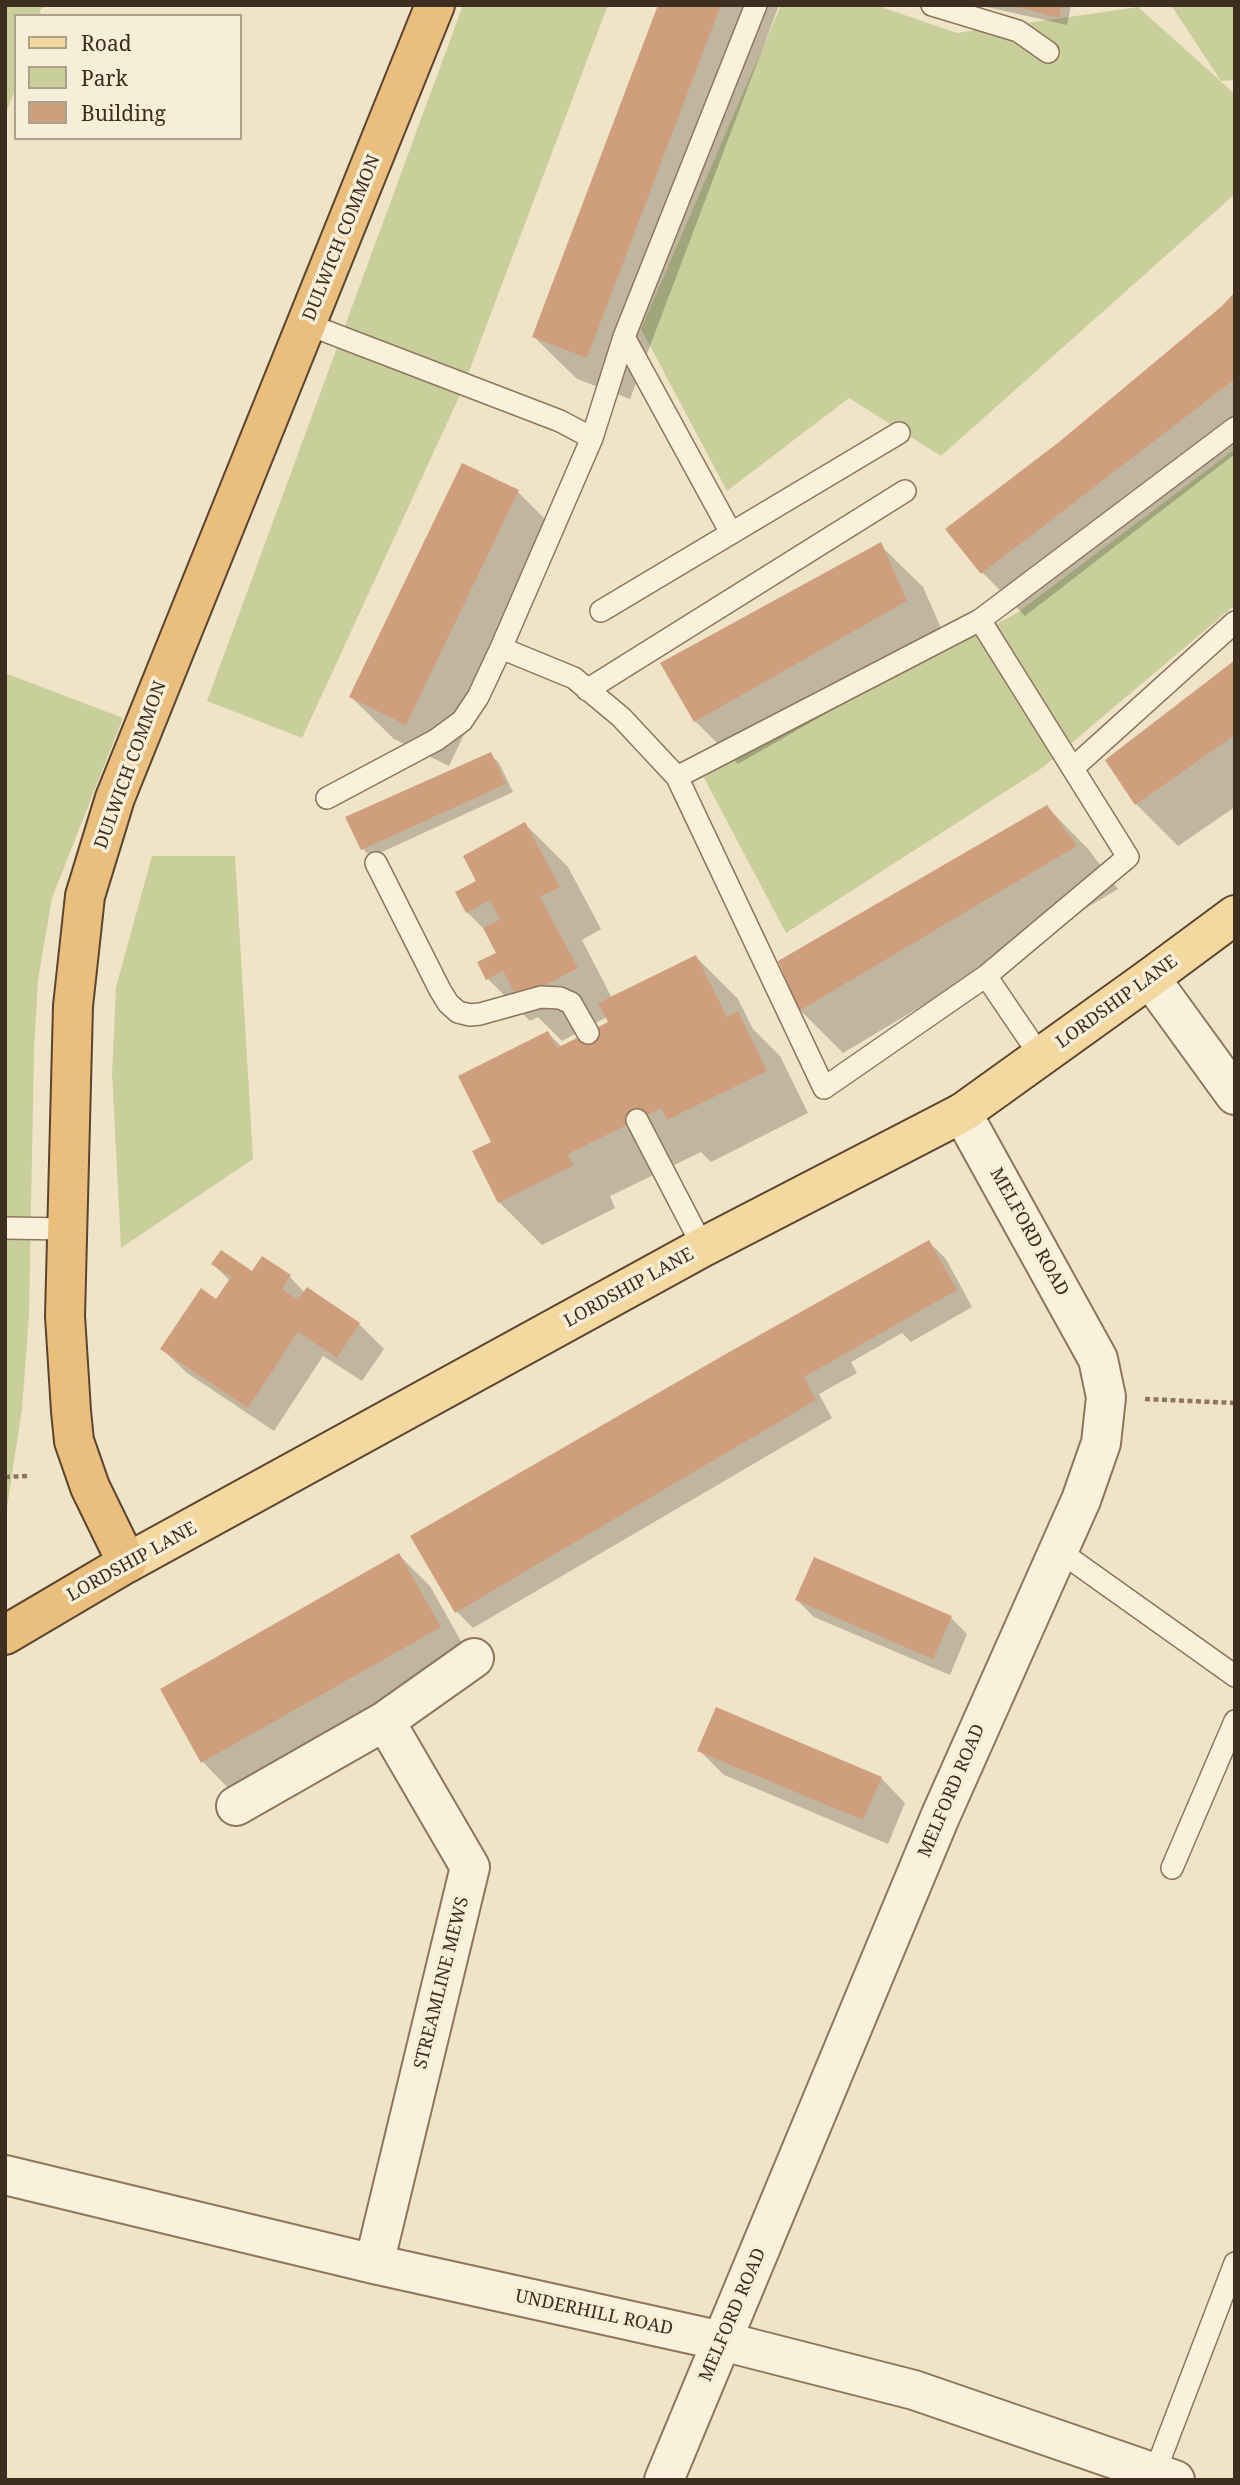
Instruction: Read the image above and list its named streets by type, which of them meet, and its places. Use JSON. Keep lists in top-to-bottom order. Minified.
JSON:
{"streets":{"highway":["DULWICH COMMON","LORDSHIP LANE"],"street":["MELFORD ROAD","STREAMLINE MEWS","UNDERHILL ROAD"]},"crossings":[["DULWICH COMMON","LORDSHIP LANE"],["LORDSHIP LANE","MELFORD ROAD"],["MELFORD ROAD","UNDERHILL ROAD"],["STREAMLINE MEWS","UNDERHILL ROAD"]],"legend":["Road","Park","Building"]}
